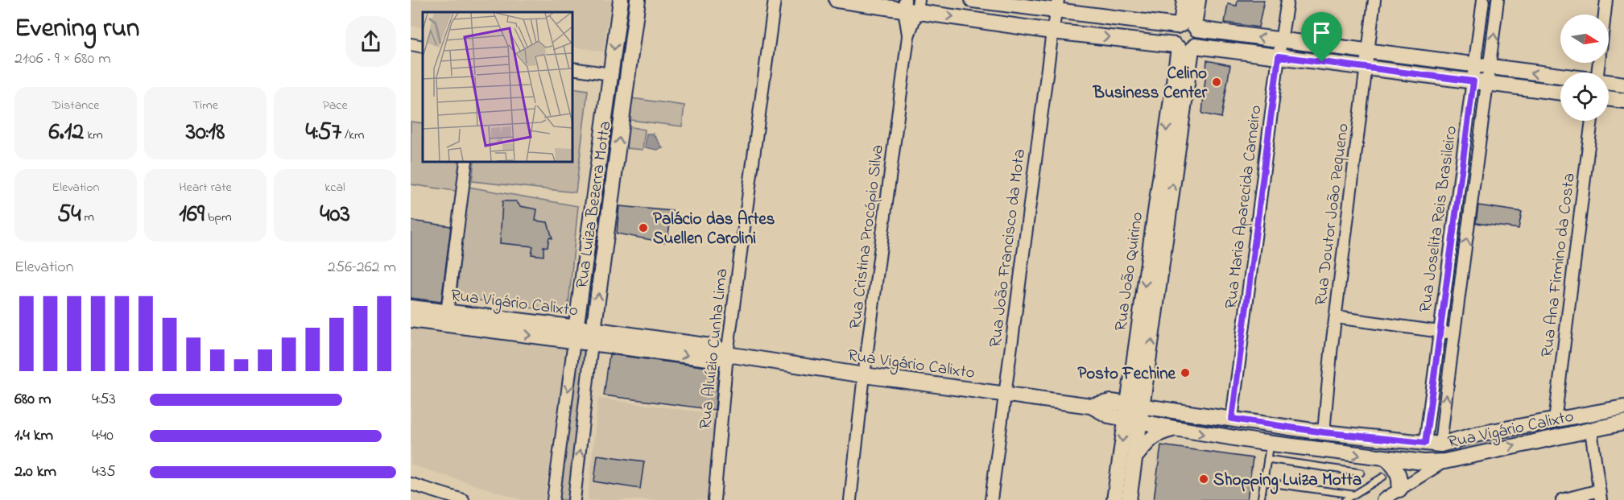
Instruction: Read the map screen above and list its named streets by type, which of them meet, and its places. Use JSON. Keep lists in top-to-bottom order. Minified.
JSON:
{"streets":{"main road":["Rua Luiza Bezerra Motta","Rua João Quirino","Rua Vigário Calixto"],"street":["Rua Maria Aparecida Carneiro","Rua Doutor João Pequeno","Rua Joselita Reis Brasileiro","Rua Cristina Procópio Silva","Rua João Francisco da Mota","Rua Ana Firmino da Costa","Rua Aluízio Cunha Lima"]},"crossings":[["Rua Luiza Bezerra Motta","Rua Vigário Calixto"],["Rua Maria Aparecida Carneiro","Rua Vigário Calixto"],["Rua Doutor João Pequeno","Rua Vigário Calixto"],["Rua Joselita Reis Brasileiro","Rua Vigário Calixto"],["Rua Cristina Procópio Silva","Rua Vigário Calixto"],["Rua João Francisco da Mota","Rua Vigário Calixto"],["Rua Ana Firmino da Costa","Rua Vigário Calixto"],["Rua João Quirino","Rua Vigário Calixto"],["Rua Vigário Calixto","Rua Aluízio Cunha Lima"]],"places":["Celino Business Center","Palácio das Artes Suellen Carolini","Posto Fechine","Shopping Luiza Motta"],"north":"right","page":{"heading":["Evening run","21:06 · 9 × 680 m"],"stats":[["Distance","6.12 km"],["Time","30:18"],["Pace","4:57 /km"],["Elevation","54 m"],["Heart rate","169 bpm"],["kcal","403"]],"chart":["Elevation","256–262 m"],"list":[{"name":"680 m","note":"4:53"},{"name":"1.4 km","note":"4:40"},{"name":"2.0 km","note":"4:35"}]}}
